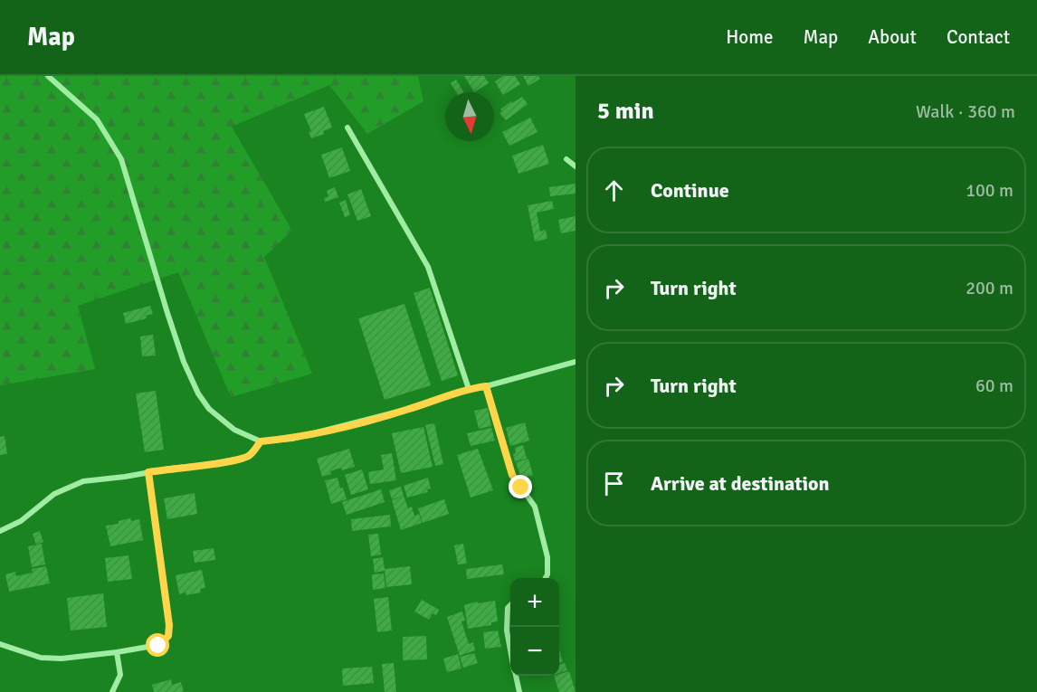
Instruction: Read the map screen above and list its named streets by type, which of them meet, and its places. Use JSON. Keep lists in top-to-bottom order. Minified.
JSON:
{"north":"bottom","page":{"header":"Map","nav":["Home","Map","About","Contact"],"heading":["5 min","Walk · 360 m"],"list":[["Continue","100 m"],["Turn right","200 m"],["Turn right","60 m"],"Arrive at destination"],"map_buttons":["+","−"]}}
